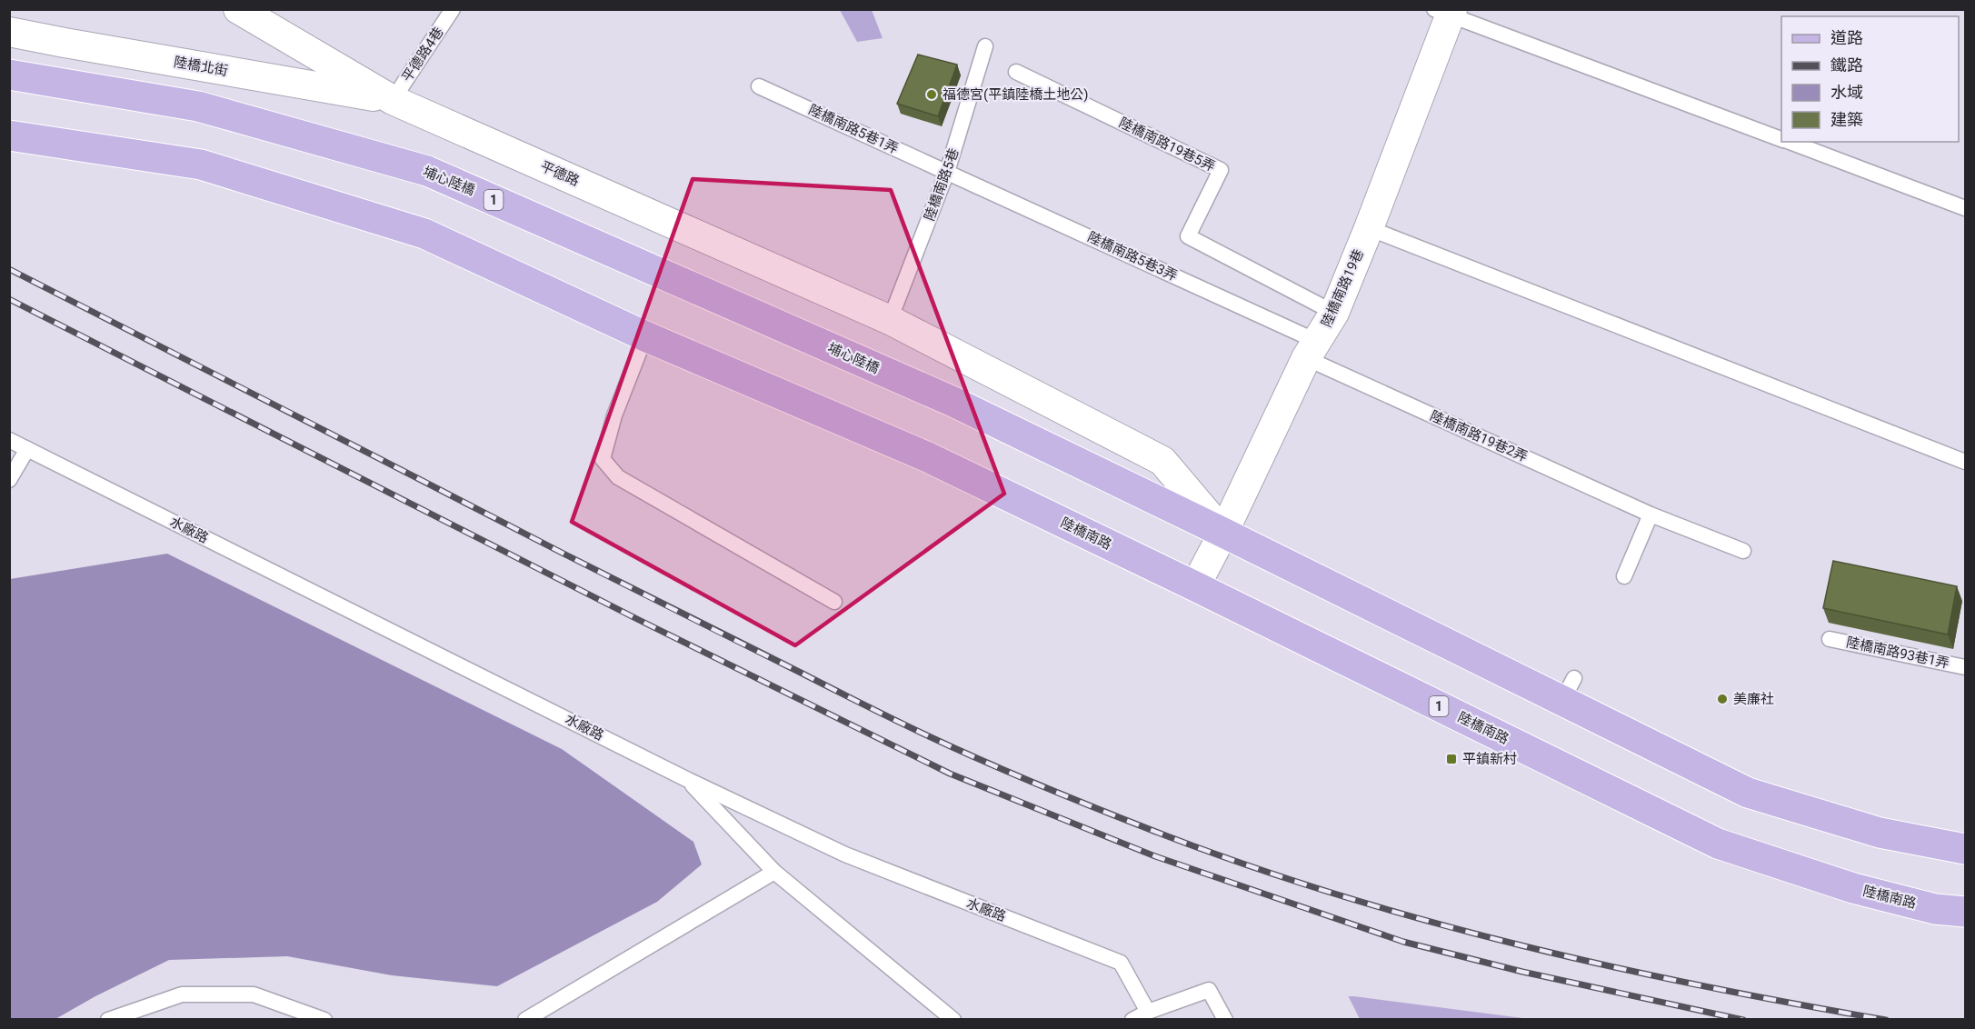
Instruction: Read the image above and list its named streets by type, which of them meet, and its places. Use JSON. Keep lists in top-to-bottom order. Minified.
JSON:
{"streets":{"main road":["埔心陸橋","1","陸橋南路"],"street":["陸橋北街","平德路","陸橋南路19巷"],"lane":["平德路4巷","陸橋南路5巷1弄","陸橋南路19巷5弄","陸橋南路5巷","陸橋南路5巷3弄","陸橋南路19巷2弄","水廠路","陸橋南路93巷1弄"]},"crossings":[["平德路4巷","陸橋北街"],["平德路4巷","平德路"],["陸橋北街","平德路"],["陸橋南路5巷1弄","陸橋南路5巷"],["陸橋南路5巷1弄","陸橋南路5巷3弄"],["陸橋南路19巷5弄","陸橋南路19巷"],["平德路","陸橋南路5巷"],["埔心陸橋","1"],["埔心陸橋","陸橋南路19巷"],["陸橋南路5巷","陸橋南路5巷3弄"],["1","陸橋南路19巷"],["1","陸橋南路"],["陸橋南路5巷3弄","陸橋南路19巷"],["陸橋南路5巷3弄","陸橋南路19巷2弄"],["陸橋南路19巷","陸橋南路19巷2弄"],["陸橋南路19巷","陸橋南路"]],"places":{"other":["福德宮(平鎮陸橋土地公)","美廉社"],"transit":["平鎮新村"]},"legend":["道路","鐵路","水域","建築"]}
